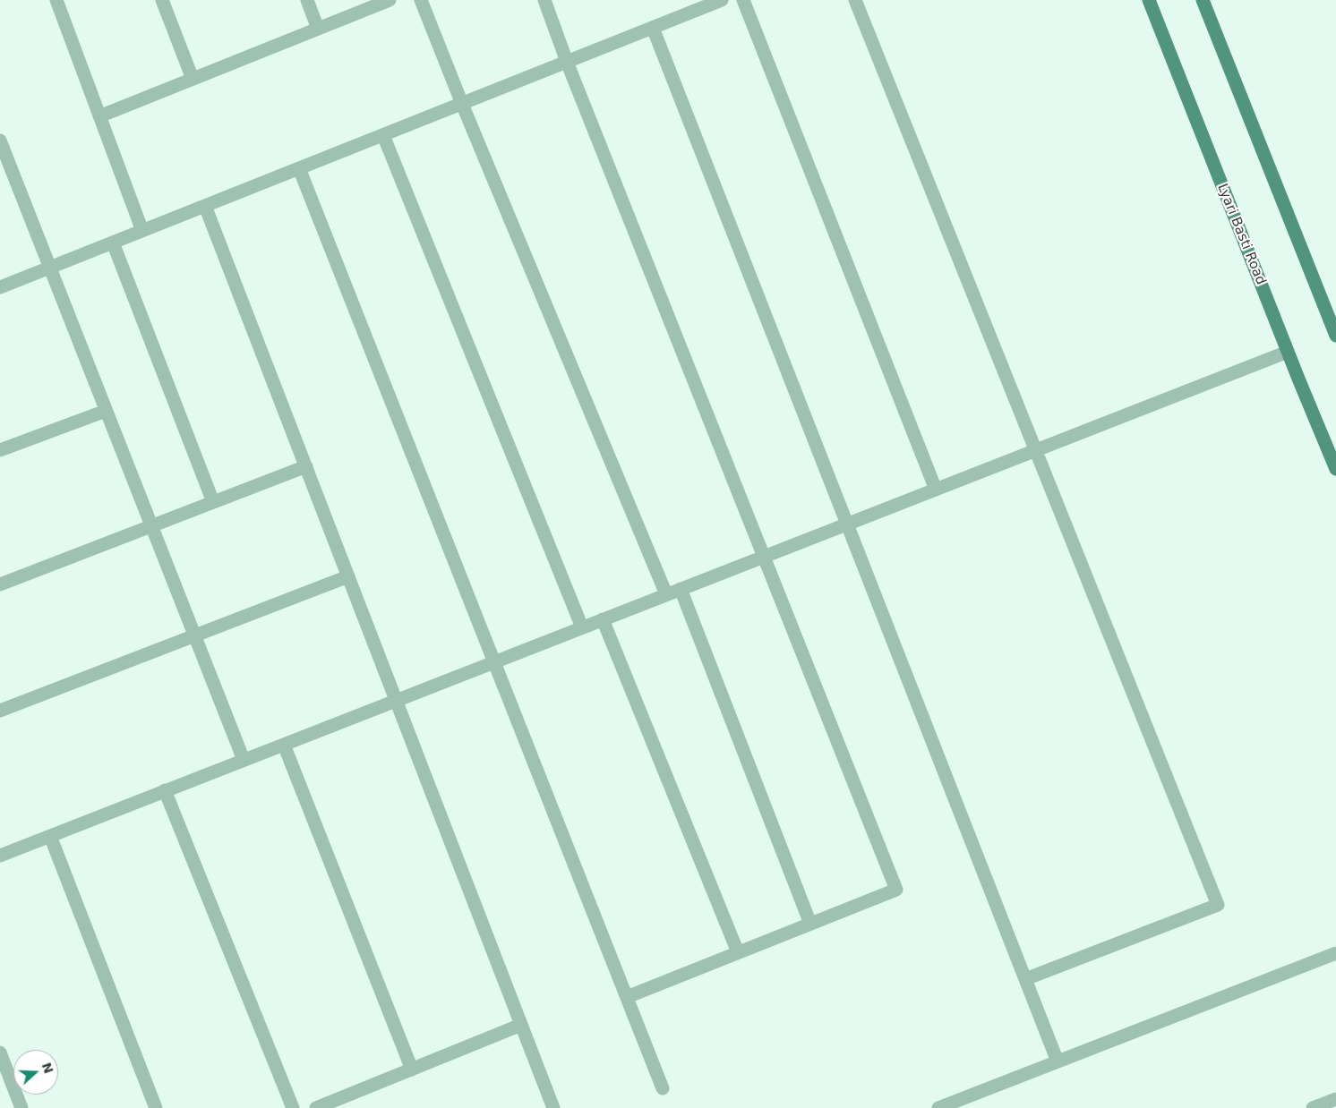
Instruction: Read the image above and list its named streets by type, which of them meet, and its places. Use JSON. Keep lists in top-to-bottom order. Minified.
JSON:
{"streets":{"main road":["Lyari Basti Road"]},"north":"right"}
